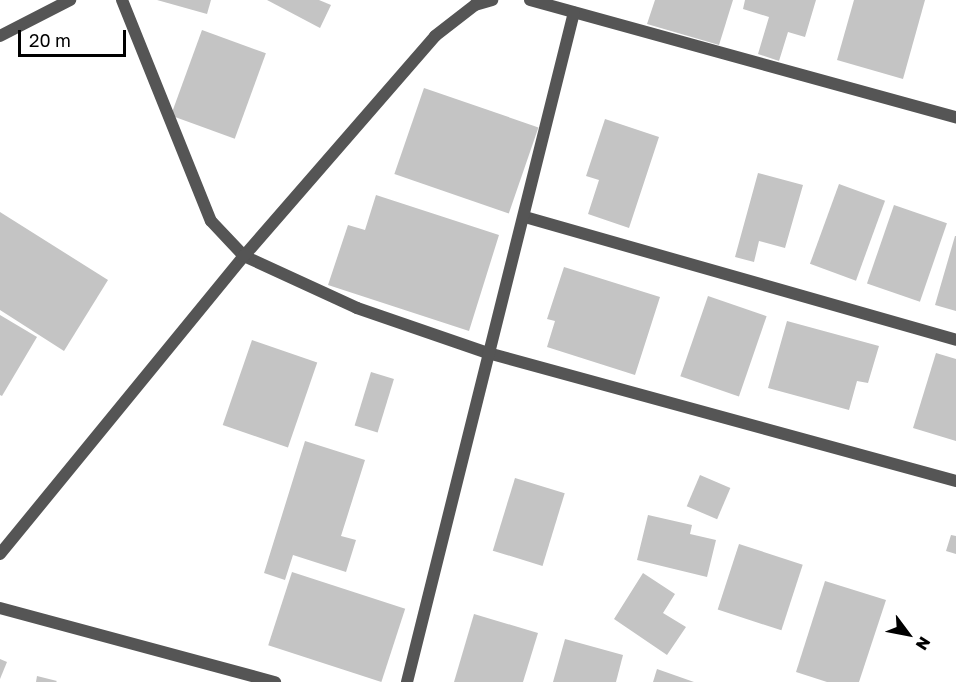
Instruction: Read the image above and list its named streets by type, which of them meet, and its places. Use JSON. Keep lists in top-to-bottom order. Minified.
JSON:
{"scale_bar":"20 m","north":"bottom right"}
